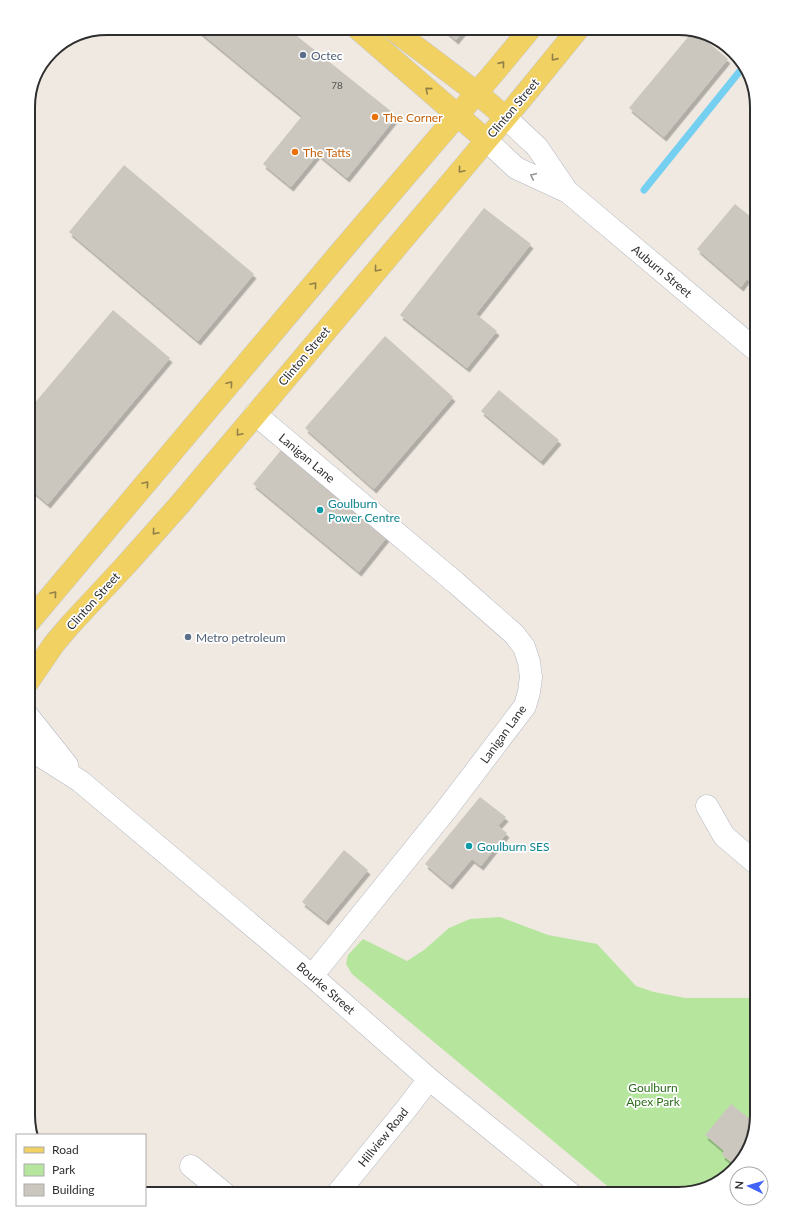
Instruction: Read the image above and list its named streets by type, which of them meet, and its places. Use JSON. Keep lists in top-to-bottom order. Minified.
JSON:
{"streets":{"main road":["Clinton Street","Auburn Street"],"street":["Lanigan Lane","Bourke Street","Hillview Road"]},"crossings":[["Clinton Street","Auburn Street"],["Clinton Street","Lanigan Lane"],["Lanigan Lane","Bourke Street"],["Bourke Street","Hillview Road"]],"parks":["Goulburn Apex Park"],"places":["Octec","The Corner","The Tatts","Goulburn Power Centre","Metro petroleum","Goulburn SES"],"house_numbers":["78"],"legend":["Road","Park","Building"],"north":"left"}
